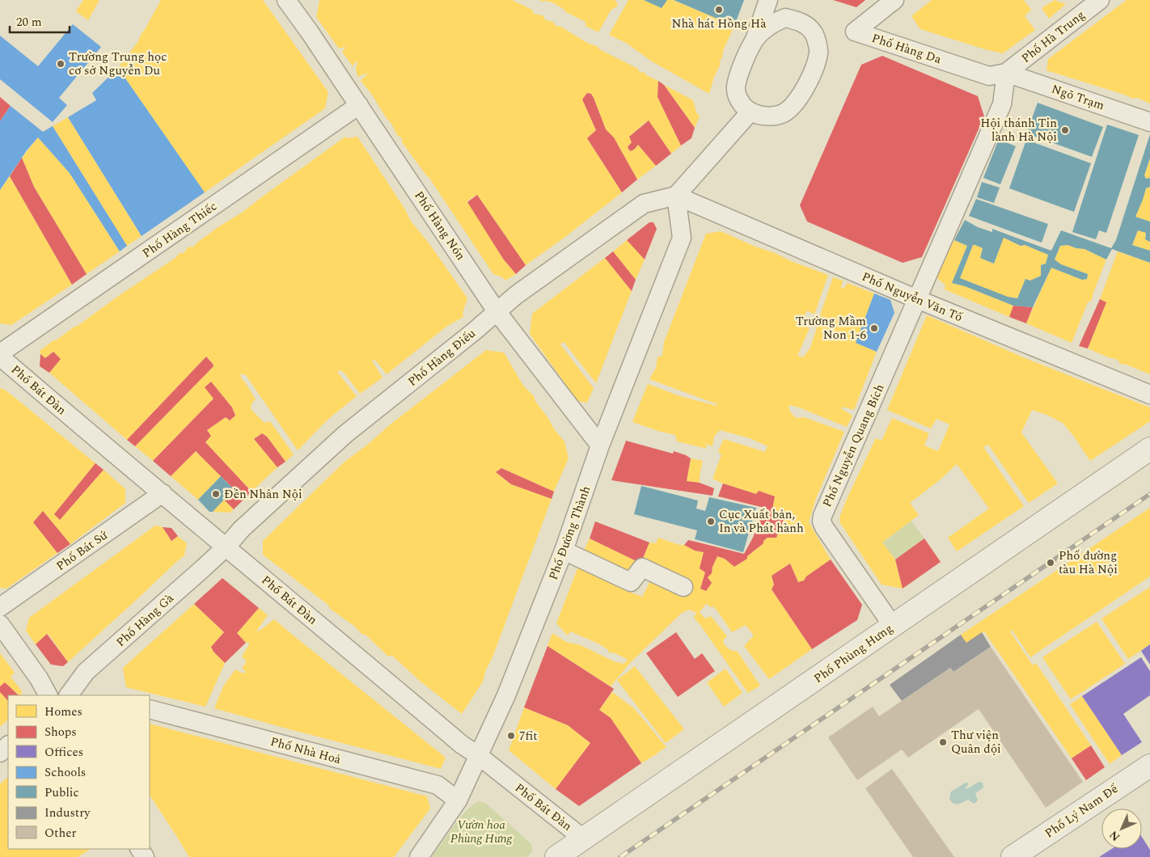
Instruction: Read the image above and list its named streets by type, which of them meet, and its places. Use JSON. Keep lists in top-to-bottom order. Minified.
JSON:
{"streets":{"street":["Phố Hà Trung","Phố Hàng Da","Ngõ Trạm","Phố Hàng Nón","Phố Hàng Thiếc","Phố Nguyễn Văn Tố","Phố Hàng Điếu","Phố Bát Đàn","Phố Nguyễn Quang Bích","Phố Đường Thành","Phố Bát Sứ","Phố Hàng Gà","Phố Phùng Hưng","Phố Nhà Hoả","Phố Lý Nam Đế"]},"crossings":[["Phố Hà Trung","Phố Hàng Da"],["Phố Hà Trung","Ngõ Trạm"],["Phố Hà Trung","Phố Nguyễn Quang Bích"],["Phố Hàng Da","Ngõ Trạm"],["Phố Hàng Da","Phố Nguyễn Quang Bích"],["Ngõ Trạm","Phố Nguyễn Quang Bích"],["Phố Hàng Nón","Phố Hàng Thiếc"],["Phố Hàng Nón","Phố Hàng Điếu"],["Phố Hàng Nón","Phố Đường Thành"],["Phố Hàng Thiếc","Phố Bát Đàn"],["Phố Nguyễn Văn Tố","Phố Hàng Điếu"],["Phố Nguyễn Văn Tố","Phố Nguyễn Quang Bích"],["Phố Nguyễn Văn Tố","Phố Đường Thành"],["Phố Hàng Điếu","Phố Bát Đàn"],["Phố Hàng Điếu","Phố Đường Thành"],["Phố Hàng Điếu","Phố Hàng Gà"],["Phố Bát Đàn","Phố Đường Thành"],["Phố Bát Đàn","Phố Bát Sứ"],["Phố Bát Đàn","Phố Hàng Gà"],["Phố Bát Đàn","Phố Phùng Hưng"],["Phố Nguyễn Quang Bích","Phố Phùng Hưng"],["Phố Đường Thành","Phố Nhà Hoả"]],"parks":["Vườn hoa Phùng Hưng"],"places":["Nhà hát Hồng Hà","Trường Trung học cơ sở Nguyễn Du","Hội thánh Tin lành Hà Nội","Trường Mầm Non 1-6","Đền Nhân Nội","Cục Xuất bản, In và Phát hành","Phố đường tàu Hà Nội","7fit","Thư viện Quân đội"],"legend":["Homes","Shops","Offices","Schools","Public","Industry","Other"],"scale_bar":"20 m","north":"bottom left"}
